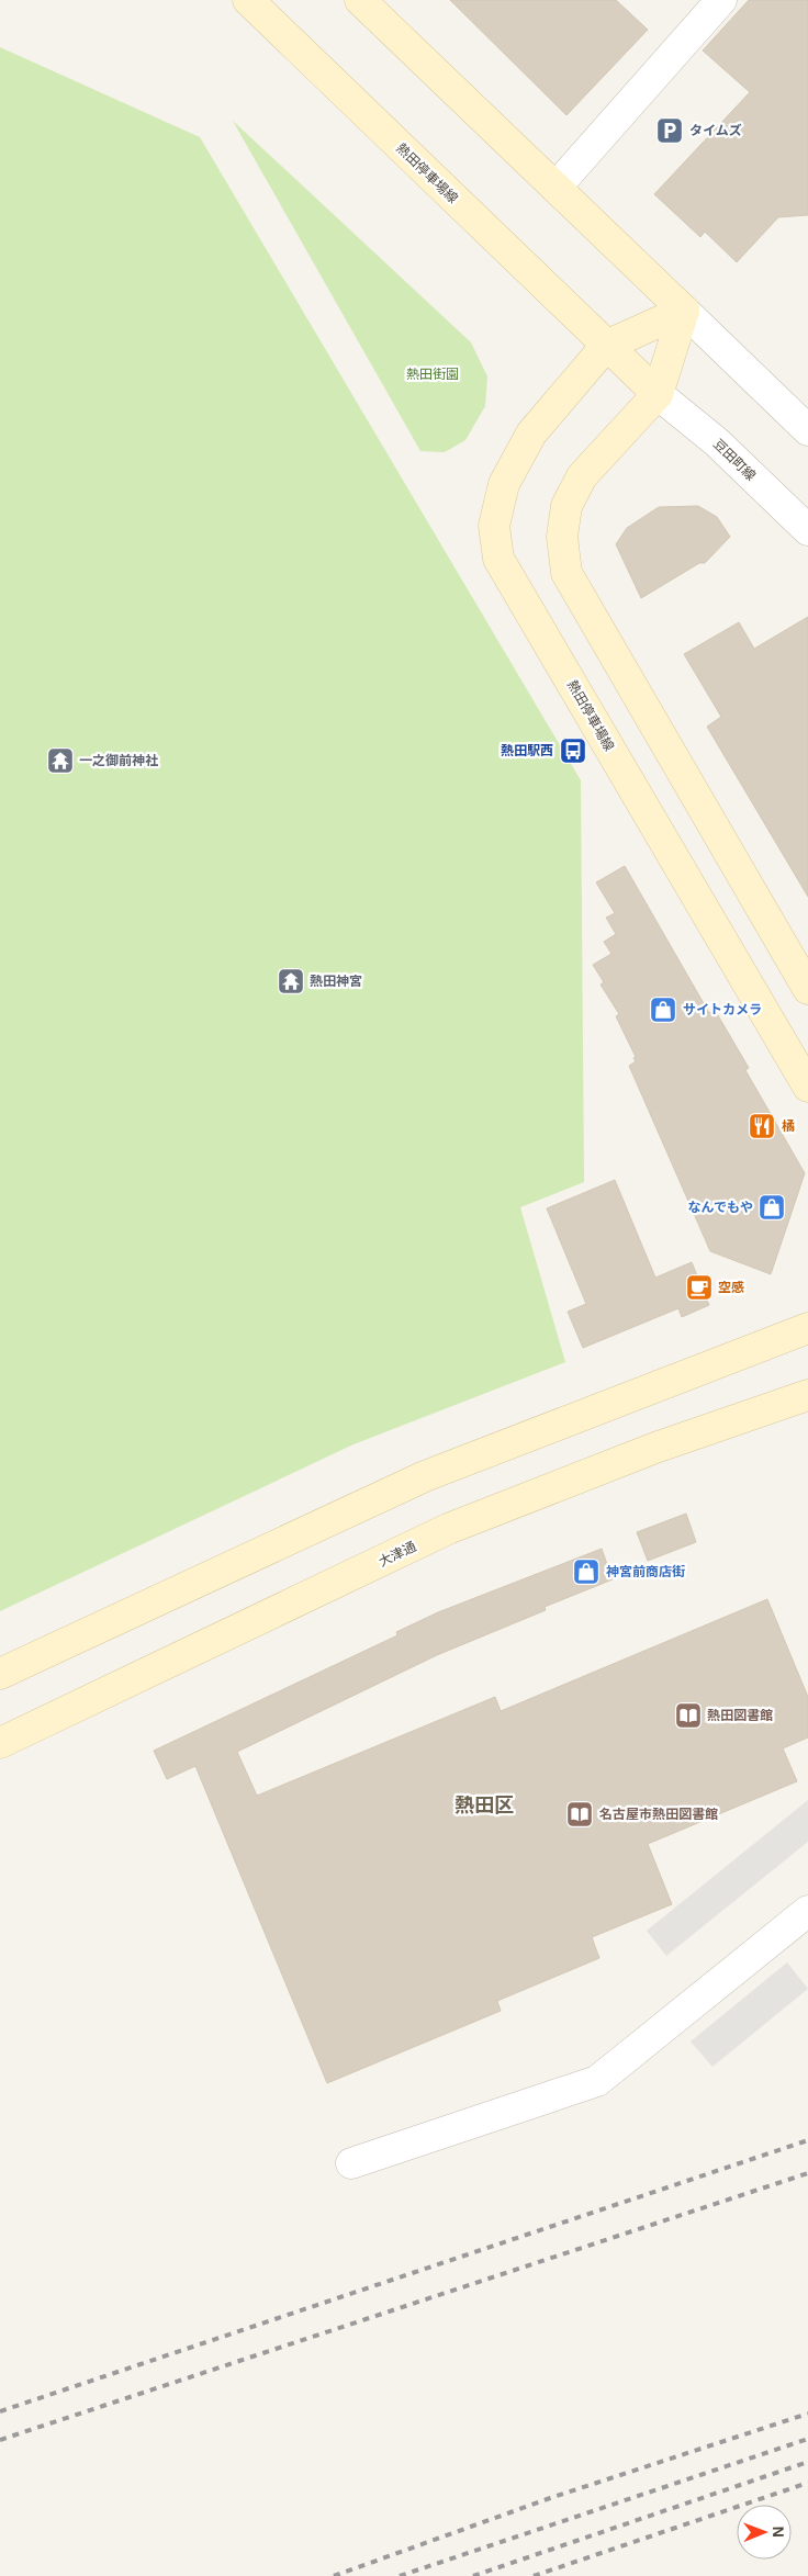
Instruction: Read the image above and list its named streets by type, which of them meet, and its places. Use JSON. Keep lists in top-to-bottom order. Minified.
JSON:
{"streets":{"main road":["熱田停車場線","大津通"],"street":["豆田町線"]},"crossings":[["熱田停車場線","豆田町線"]],"districts":["熱田区"],"parks":["熱田街園"],"places":{"parking":["タイムズ"],"bus stop":["熱田駅西"],"temple":["一之御前神社","熱田神宮"],"shop":["サイトカメラ","なんでもや","神宮前商店街"],"restaurant":["橘"],"cafe":["空感"],"library":["熱田図書館","名古屋市熱田図書館"]},"north":"right"}
